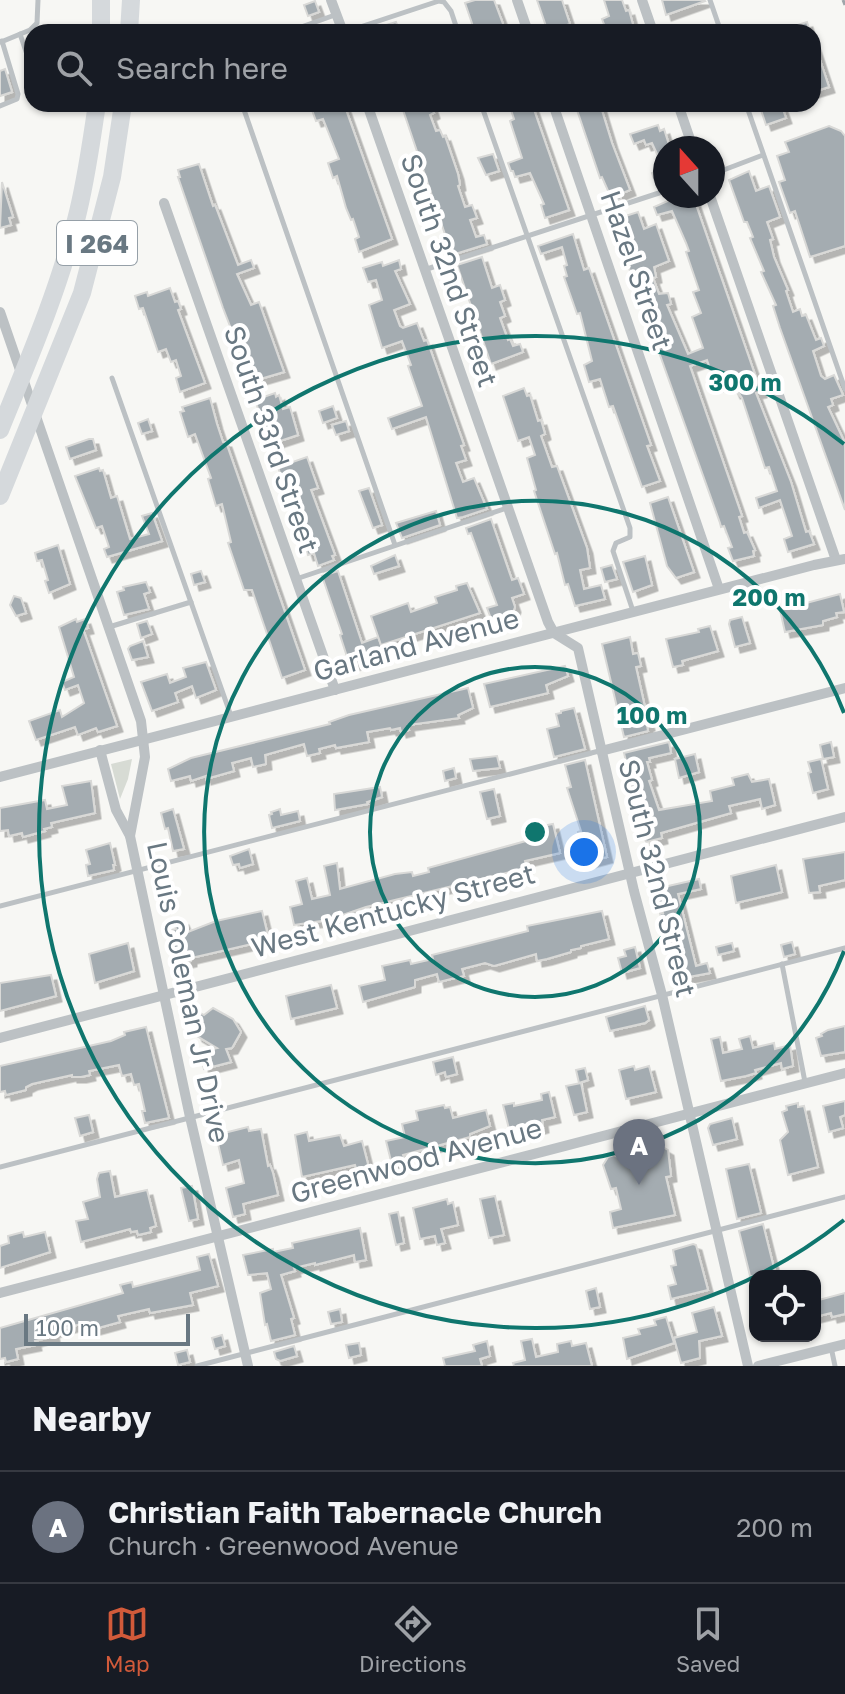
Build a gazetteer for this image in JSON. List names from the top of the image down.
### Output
{
  "streets": {
    "highway": ["I 264"],
    "street": [
      "South 32nd Street",
      "Hazel Street",
      "South 33rd Street",
      "Garland Avenue",
      "West Kentucky Street",
      "Louis Coleman Jr Drive",
      "Greenwood Avenue"
    ]
  },
  "crossings": [
    ["South 32nd Street", "Garland Avenue"],
    ["South 32nd Street", "West Kentucky Street"],
    ["South 32nd Street", "Greenwood Avenue"],
    ["Hazel Street", "Garland Avenue"],
    ["South 33rd Street", "Garland Avenue"],
    ["Garland Avenue", "Louis Coleman Jr Drive"],
    ["West Kentucky Street", "Louis Coleman Jr Drive"],
    ["Louis Coleman Jr Drive", "Greenwood Avenue"]
  ],
  "scale_bar": "100 m",
  "north": "top",
  "page": {
    "search": "Search here",
    "pins": "A",
    "scale": "100 m",
    "heading": "Nearby",
    "list": [
      {
        "mark": "A",
        "name": "Christian Faith Tabernacle Church",
        "note": "Church · Greenwood Avenue",
        "value": "200 m"
      }
    ],
    "nav": ["Map", "Directions", "Saved"]
  },
  "rings": ["300 m", "200 m", "100 m"]
}
